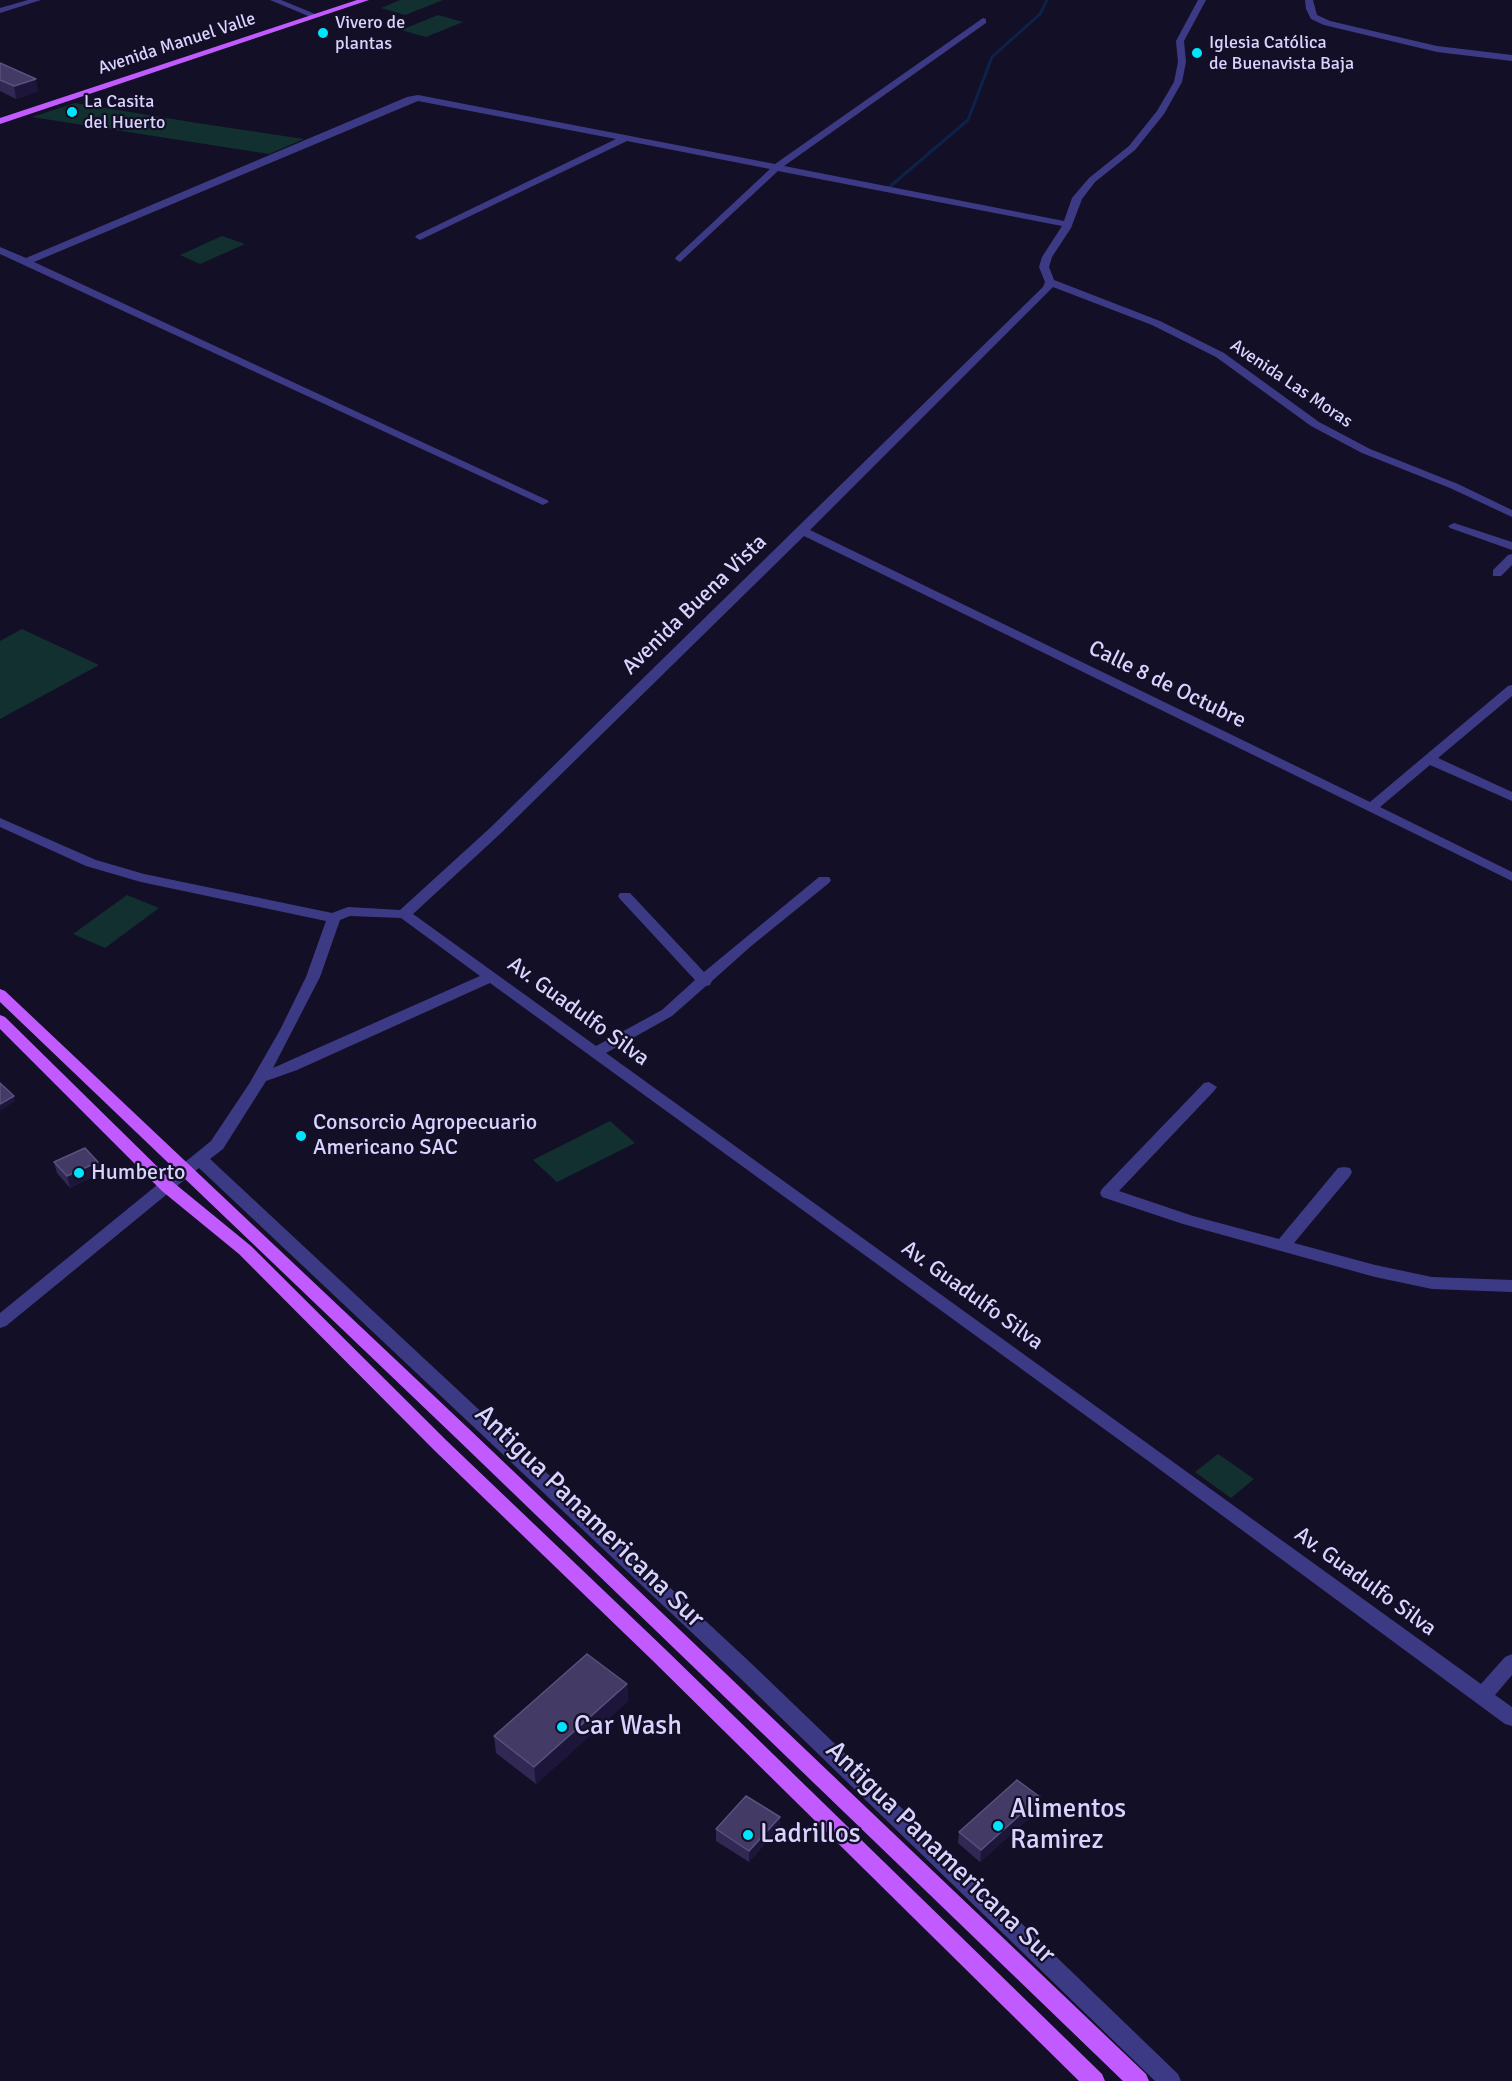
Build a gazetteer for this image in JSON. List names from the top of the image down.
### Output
{
  "streets": {
    "main road": ["Avenida Manuel Valle", "Antigua Panamericana Sur"],
    "street": [
      "Avenida Las Moras",
      "Avenida Buena Vista",
      "Calle 8 de Octubre",
      "Av. Guadulfo Silva"
    ]
  },
  "crossings": [
    ["Avenida Las Moras", "Avenida Buena Vista"],
    ["Avenida Buena Vista", "Calle 8 de Octubre"],
    ["Avenida Buena Vista", "Av. Guadulfo Silva"]
  ],
  "places": [
    "Vivero de plantas",
    "Iglesia Católica de Buenavista Baja",
    "La Casita del Huerto",
    "Consorcio Agropecuario Americano SAC",
    "Humberto",
    "Car Wash",
    "Alimentos Ramirez",
    "Ladrillos"
  ]
}
